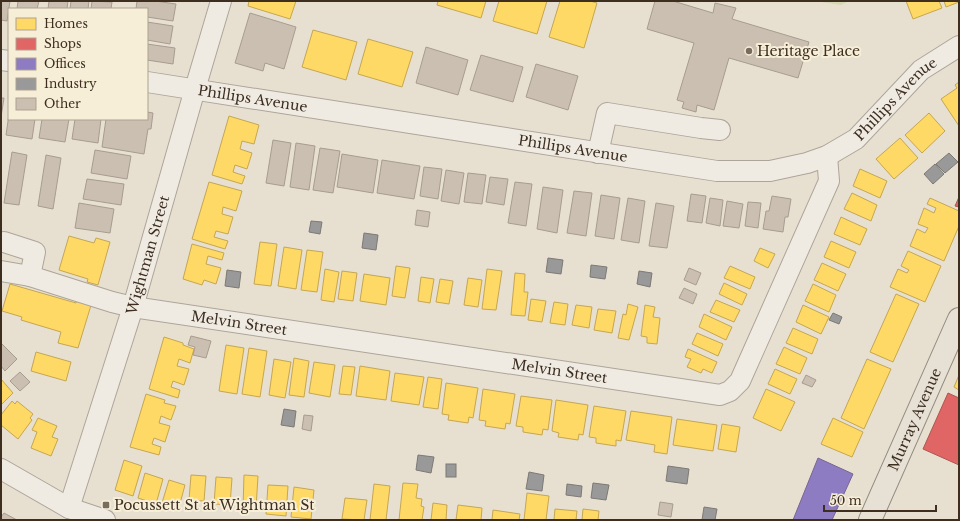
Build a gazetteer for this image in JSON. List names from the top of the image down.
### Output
{
  "streets": {
    "main road": ["Murray Avenue"],
    "street": ["Phillips Avenue", "Wightman Street", "Melvin Street"]
  },
  "crossings": [
    ["Phillips Avenue", "Wightman Street"],
    ["Phillips Avenue", "Melvin Street"],
    ["Wightman Street", "Melvin Street"]
  ],
  "places": {
    "other": ["Heritage Place"],
    "transit": ["Pocussett St at Wightman St"]
  },
  "legend": [
    "Homes",
    "Shops",
    "Offices",
    "Industry",
    "Other"
  ],
  "scale_bar": "50 m"
}
